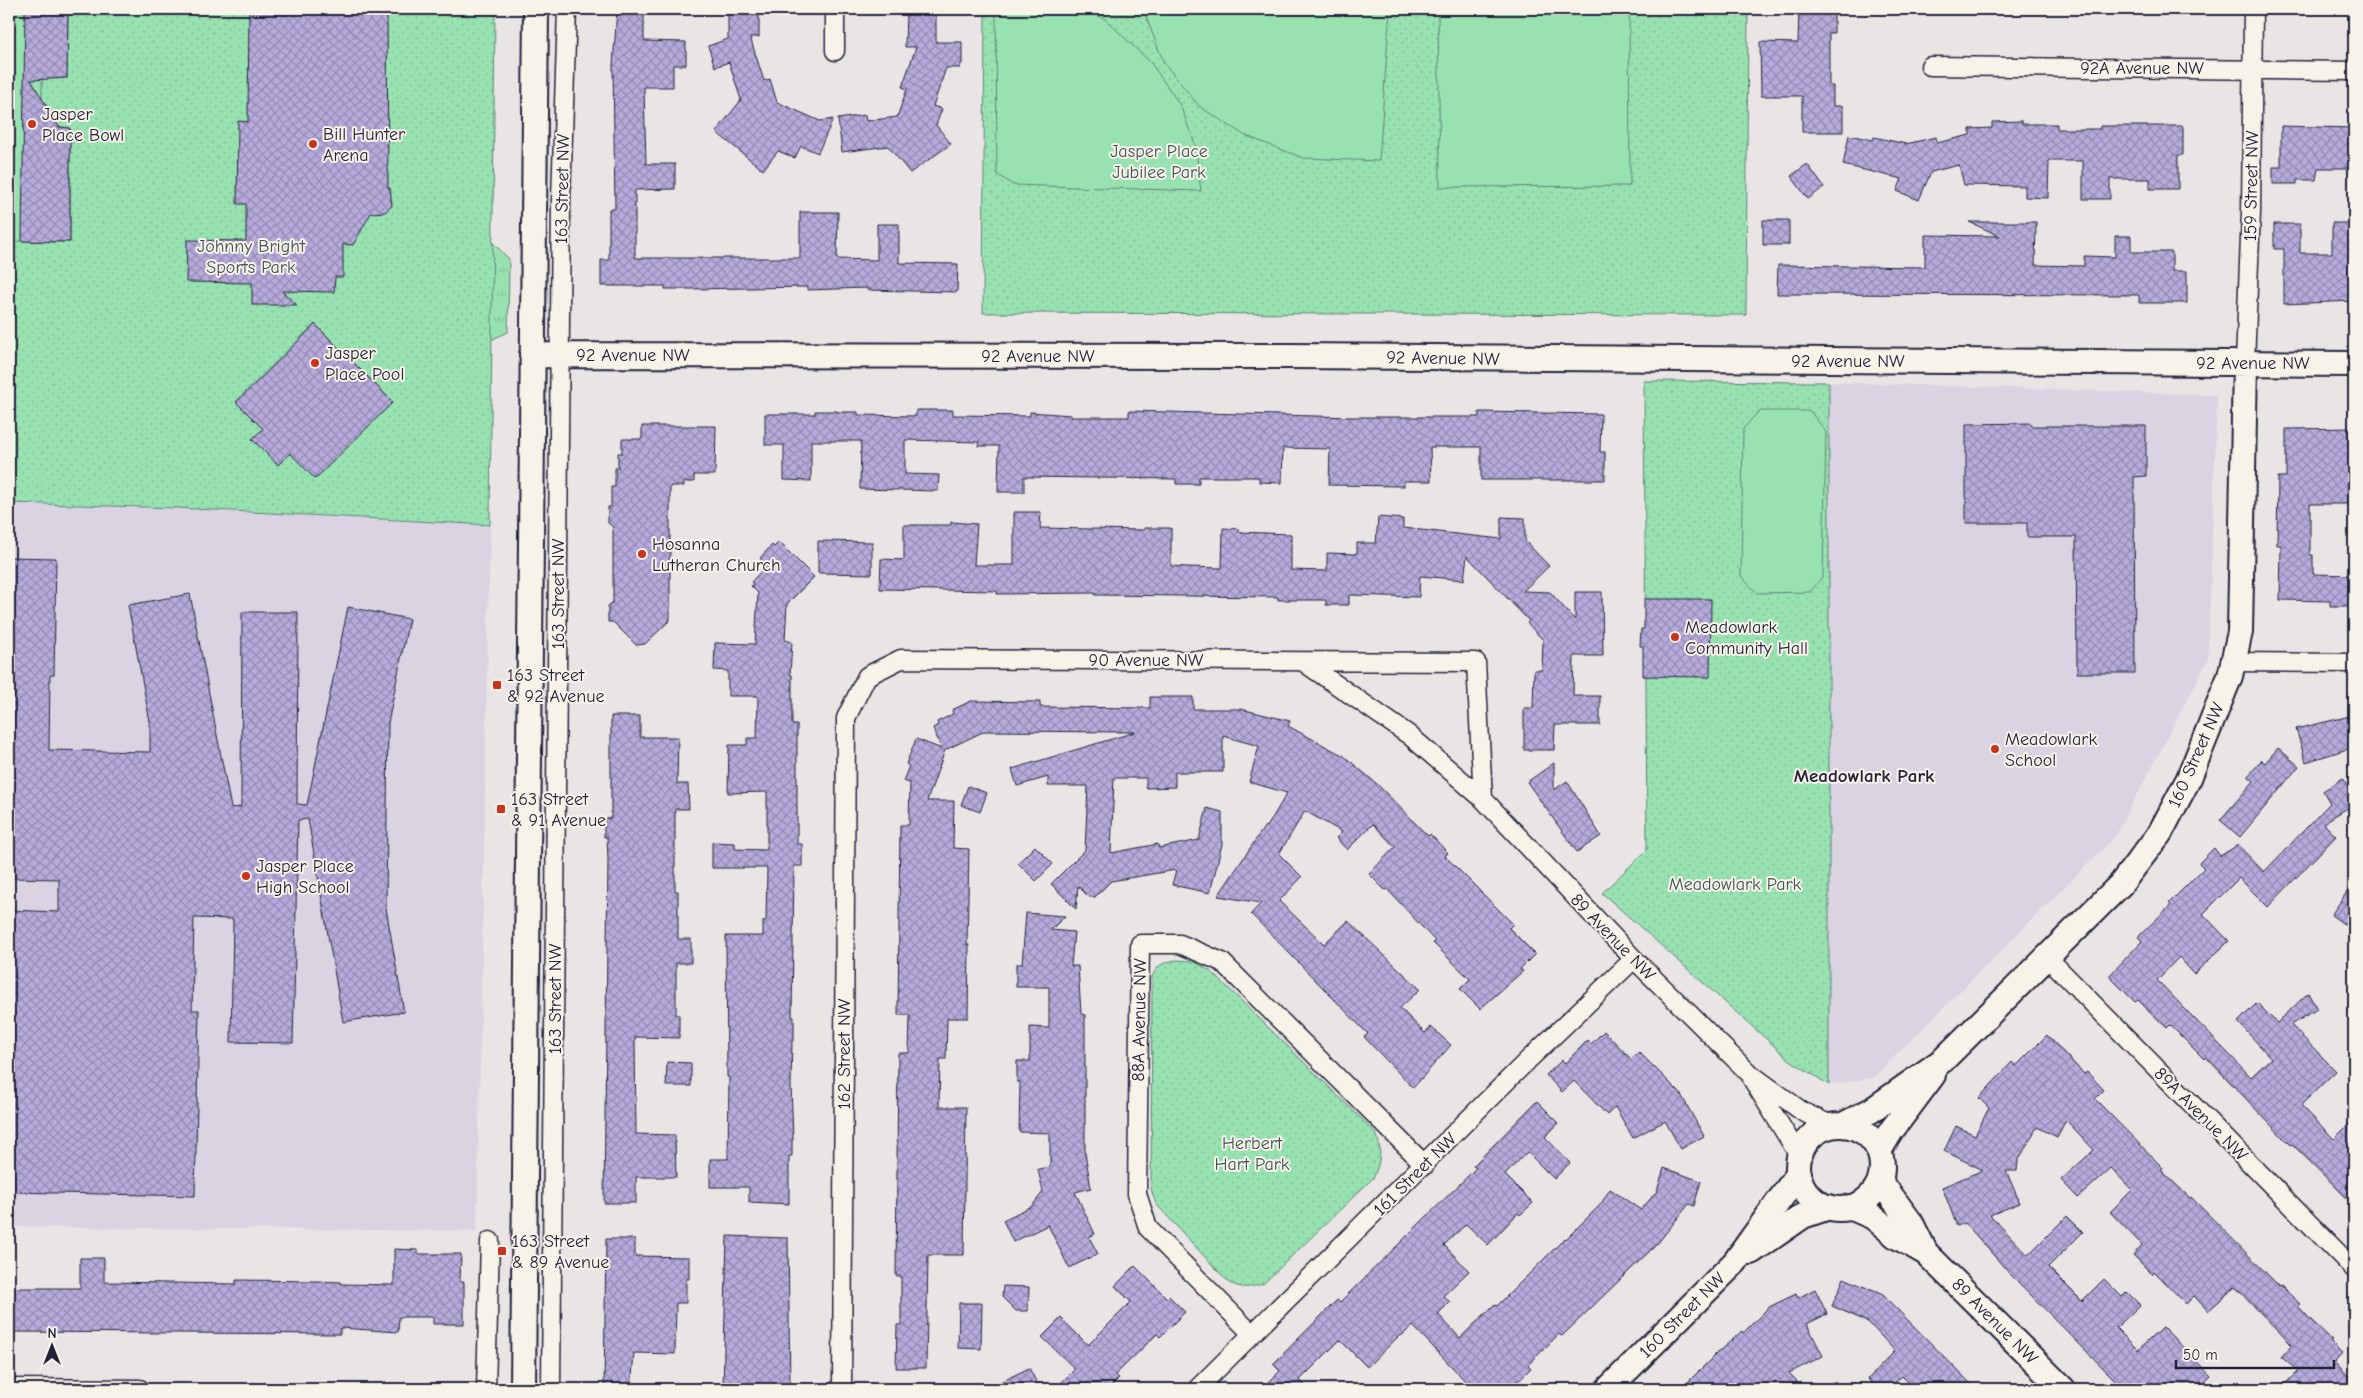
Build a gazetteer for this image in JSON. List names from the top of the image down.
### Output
{
  "streets": {
    "street": [
      "92A Avenue NW",
      "159 Street NW",
      "163 Street NW",
      "92 Avenue NW",
      "90 Avenue NW",
      "160 Street NW",
      "89 Avenue NW",
      "88A Avenue NW",
      "162 Street NW",
      "89A Avenue NW",
      "161 Street NW"
    ]
  },
  "crossings": [
    ["92A Avenue NW", "159 Street NW"],
    ["159 Street NW", "92 Avenue NW"],
    ["159 Street NW", "160 Street NW"],
    ["163 Street NW", "92 Avenue NW"],
    ["92 Avenue NW", "160 Street NW"],
    ["90 Avenue NW", "89 Avenue NW"],
    ["90 Avenue NW", "162 Street NW"],
    ["160 Street NW", "89 Avenue NW"],
    ["160 Street NW", "89A Avenue NW"],
    ["89 Avenue NW", "161 Street NW"],
    ["88A Avenue NW", "161 Street NW"]
  ],
  "districts": ["Meadowlark Park"],
  "parks": [
    "Jasper Place Jubilee Park",
    "Johnny Bright Sports Park",
    "Meadowlark Park",
    "Herbert Hart Park"
  ],
  "places": {
    "other": [
      "Jasper Place Bowl",
      "Bill Hunter Arena",
      "Jasper Place Pool",
      "Hosanna Lutheran Church",
      "Meadowlark Community Hall",
      "Meadowlark School",
      "Jasper Place High School"
    ],
    "transit": ["163 Street & 92 Avenue", "163 Street & 91 Avenue", "163 Street & 89 Avenue"]
  },
  "scale_bar": "50 m",
  "north": "top"
}
